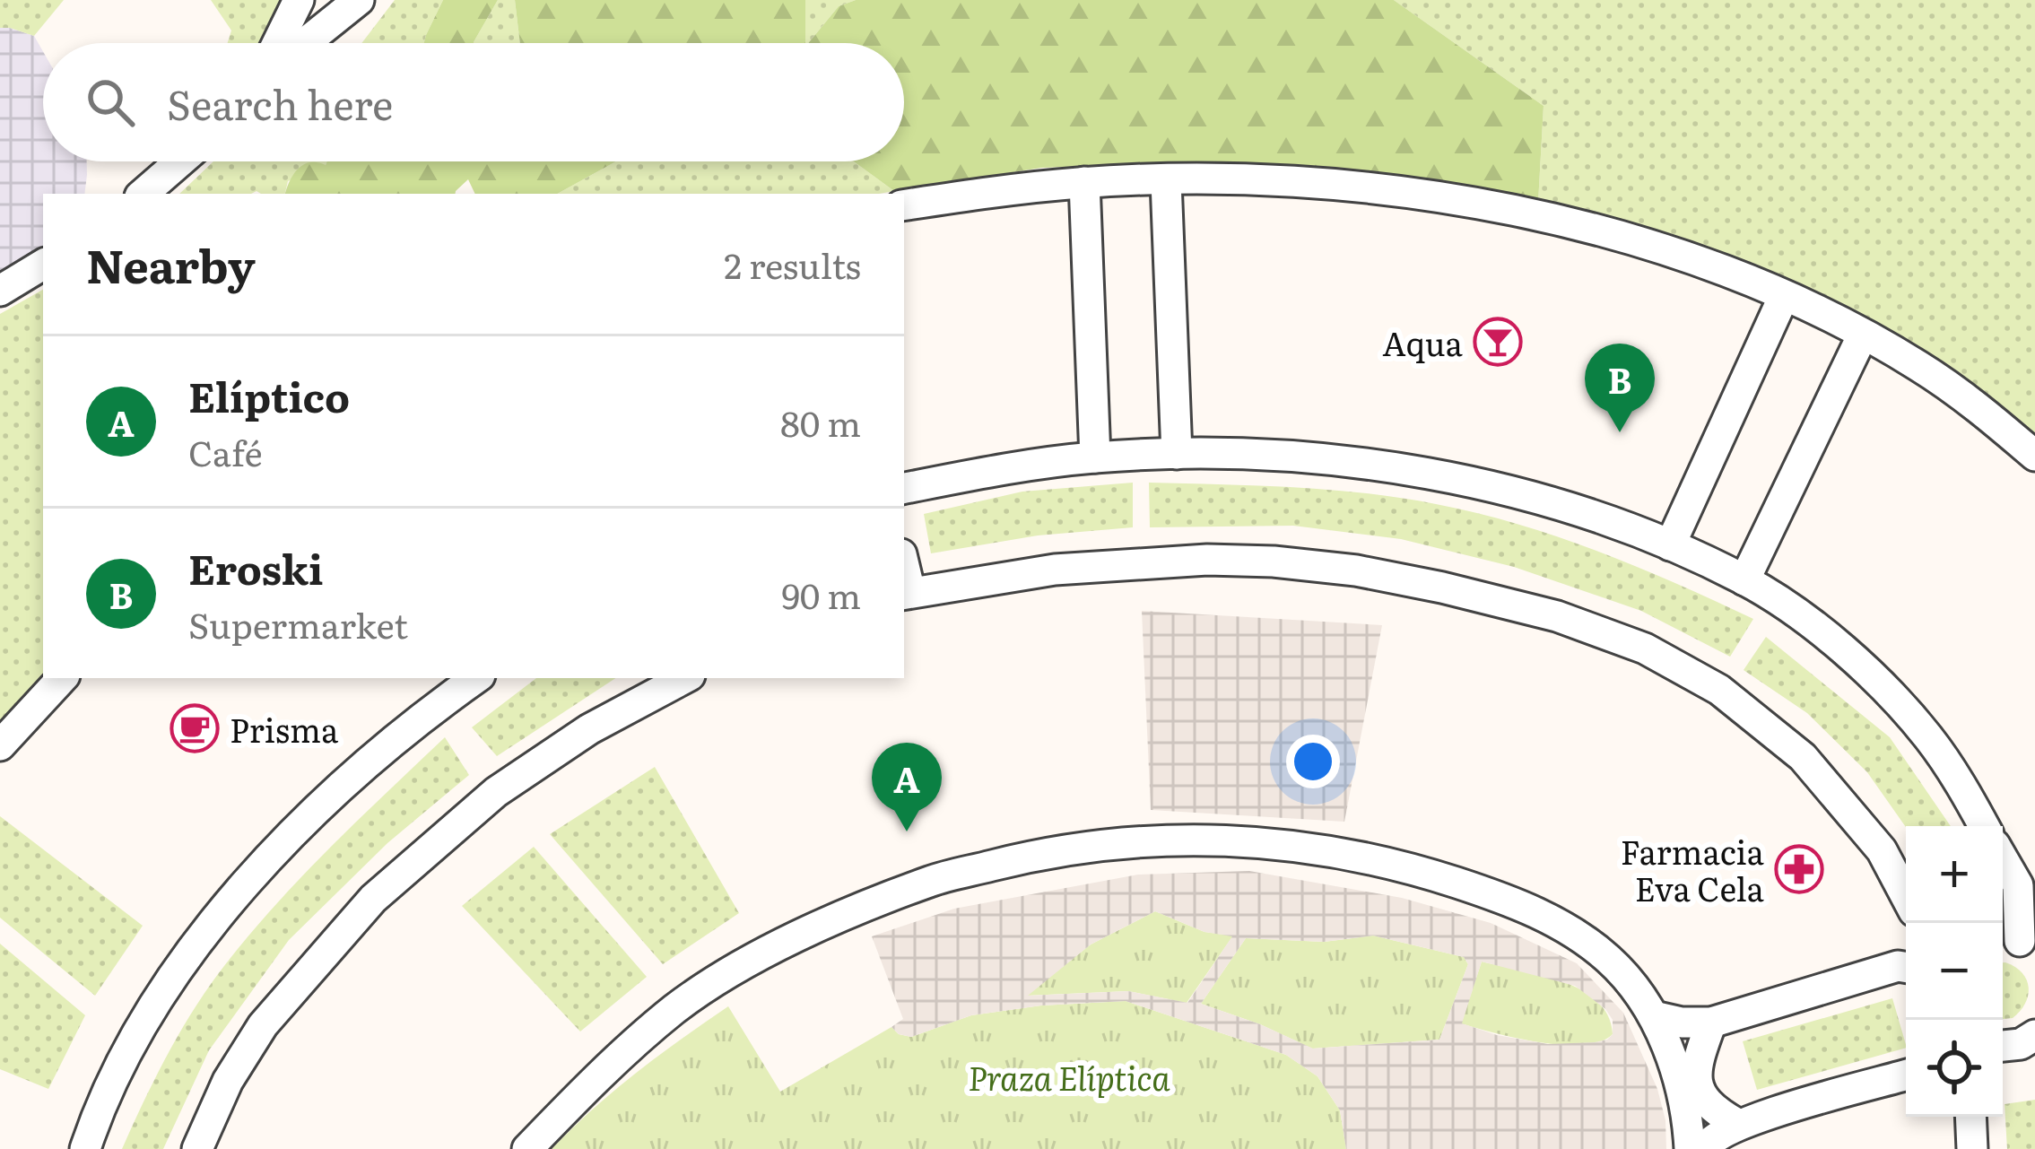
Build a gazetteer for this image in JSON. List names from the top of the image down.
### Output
{
  "parks": ["Praza Elíptica"],
  "places": {
    "bar": ["Aqua"],
    "cafe": ["Prisma"],
    "pharmacy": ["Farmacia Eva Cela"]
  },
  "page": {
    "search": "Search here",
    "heading": ["Nearby", "2 results"],
    "list": [
      {
        "mark": "A",
        "name": "Elíptico",
        "note": "Café",
        "value": "80 m"
      },
      {
        "mark": "B",
        "name": "Eroski",
        "note": "Supermarket",
        "value": "90 m"
      }
    ],
    "pins": ["B", "A"],
    "map_buttons": ["+", "−"]
  }
}
